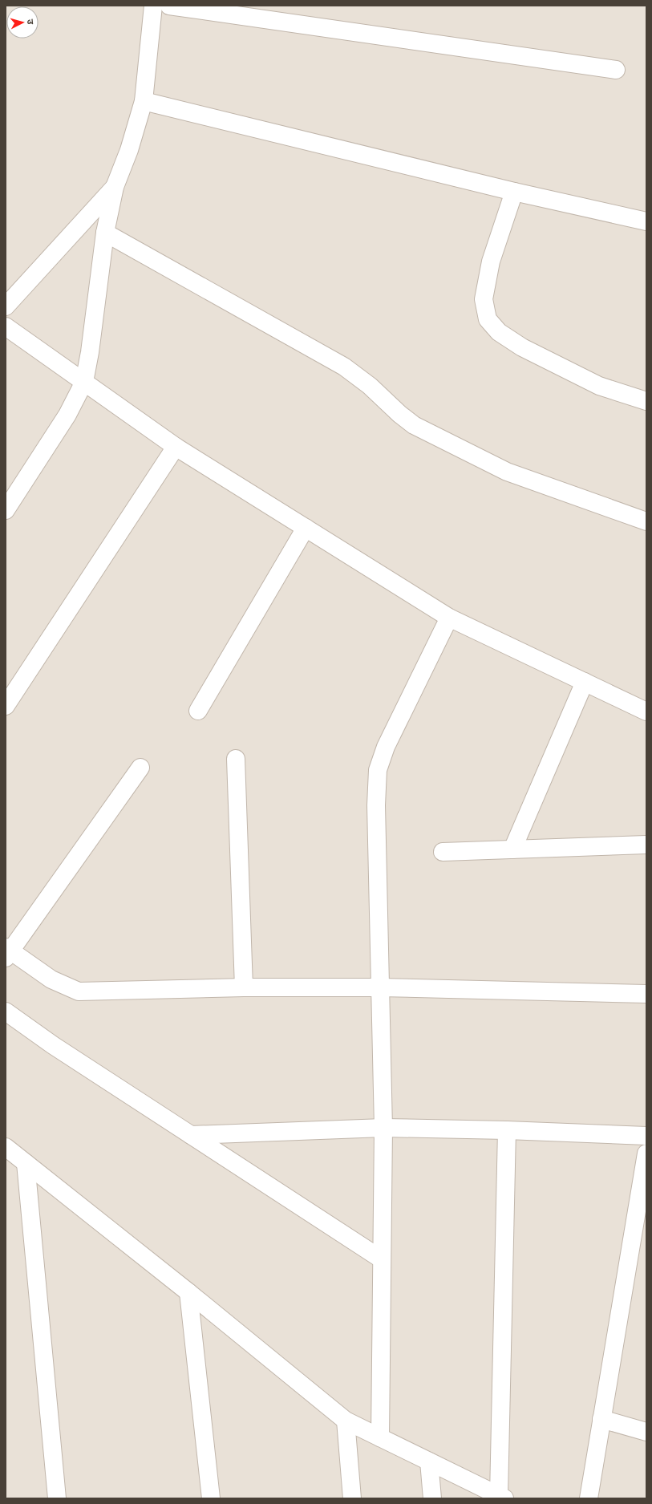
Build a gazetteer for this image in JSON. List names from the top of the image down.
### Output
{
  "north": "right"
}
